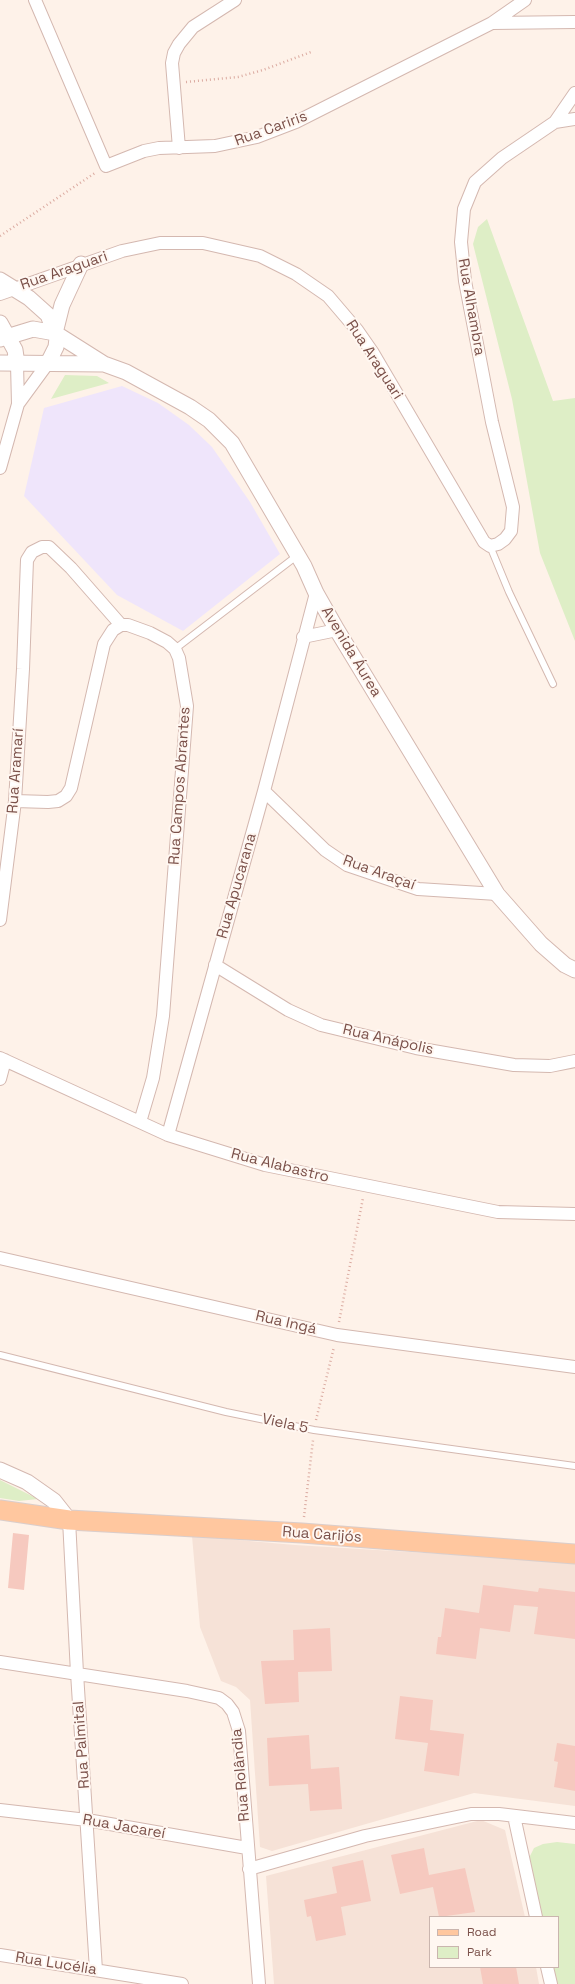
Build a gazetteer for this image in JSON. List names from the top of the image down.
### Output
{
  "streets": {
    "main road": ["Rua Carijós"],
    "street": [
      "Rua Cariris",
      "Rua Araguari",
      "Rua Alhambra",
      "Avenida Áurea",
      "Rua Aramarí",
      "Rua Campos Abrantes",
      "Rua Araçaí",
      "Rua Apucarana",
      "Rua Anápolis",
      "Rua Alabastro",
      "Rua Ingá",
      "Rua Palmital",
      "Rua Rolândia",
      "Rua Jacareí",
      "Rua Lucélia"
    ],
    "lane": ["Viela 5"]
  },
  "crossings": [
    ["Rua Araguari", "Rua Alhambra"],
    ["Avenida Áurea", "Rua Araçaí"],
    ["Avenida Áurea", "Rua Apucarana"],
    ["Rua Campos Abrantes", "Rua Alabastro"],
    ["Rua Araçaí", "Rua Apucarana"],
    ["Rua Apucarana", "Rua Anápolis"],
    ["Rua Apucarana", "Rua Alabastro"],
    ["Rua Carijós", "Rua Palmital"],
    ["Rua Palmital", "Rua Rolândia"],
    ["Rua Palmital", "Rua Jacareí"],
    ["Rua Palmital", "Rua Lucélia"],
    ["Rua Rolândia", "Rua Jacareí"]
  ],
  "legend": ["Road", "Park"]
}
